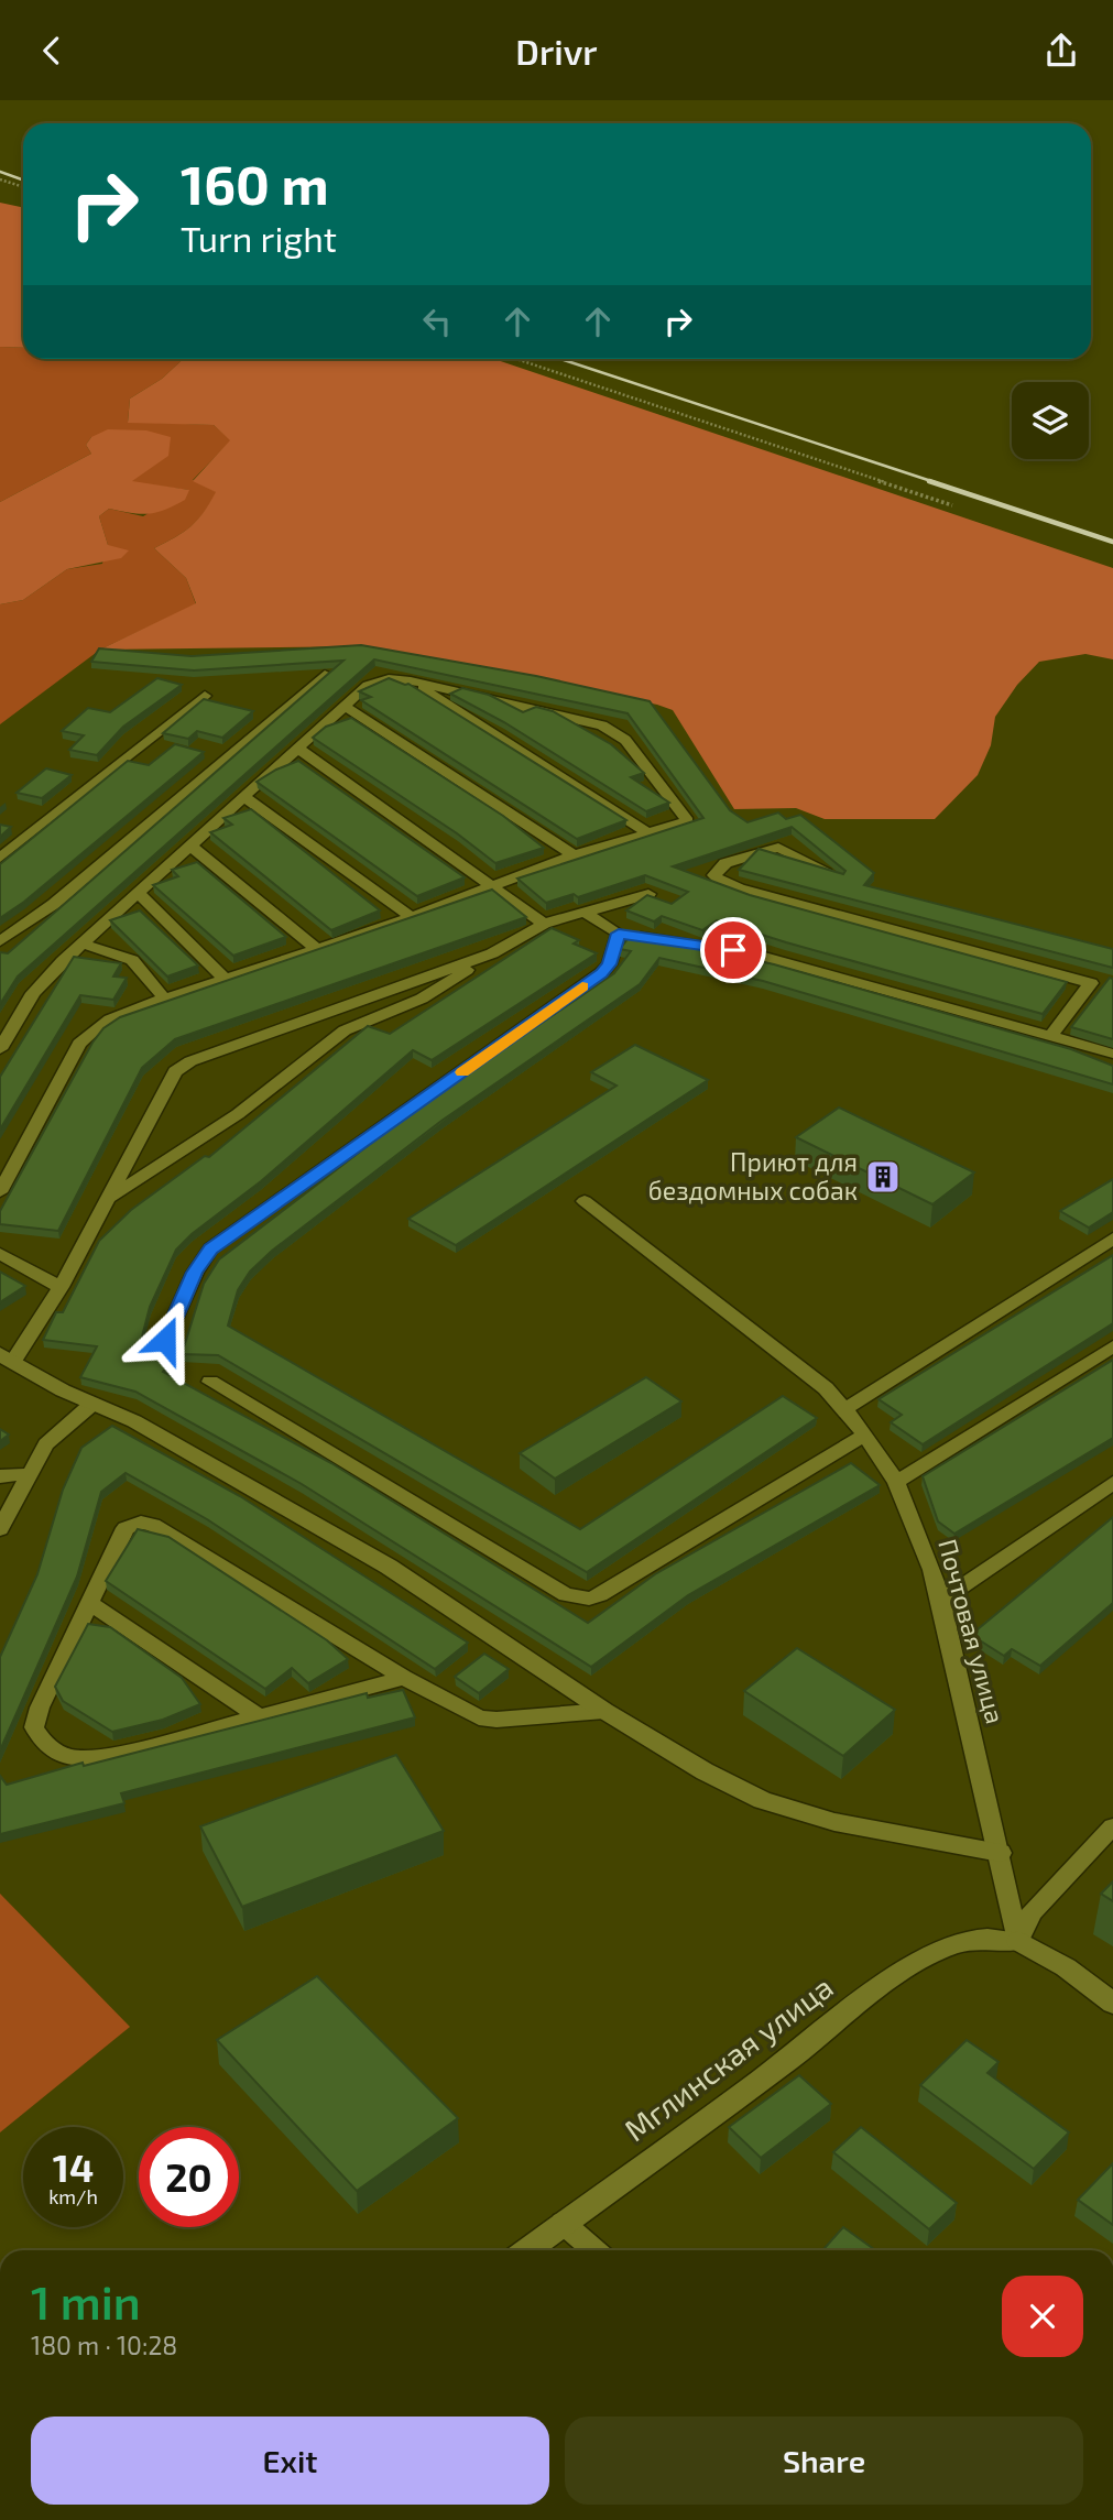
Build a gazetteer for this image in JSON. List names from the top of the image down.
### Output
{
  "streets": {
    "street": ["Мглинская улица"],
    "lane": ["Почтовая улица"]
  },
  "crossings": [
    ["Почтовая улица", "Мглинская улица"]
  ],
  "places": {
    "building": ["Приют для бездомных собак"]
  },
  "page": {
    "header": "Drivr",
    "turn": ["160 m", "Turn right"],
    "speed": "14 km/h",
    "limit": "20",
    "heading": ["1 min", "180 m · 10:28"],
    "buttons": ["Exit", "Share"]
  }
}
